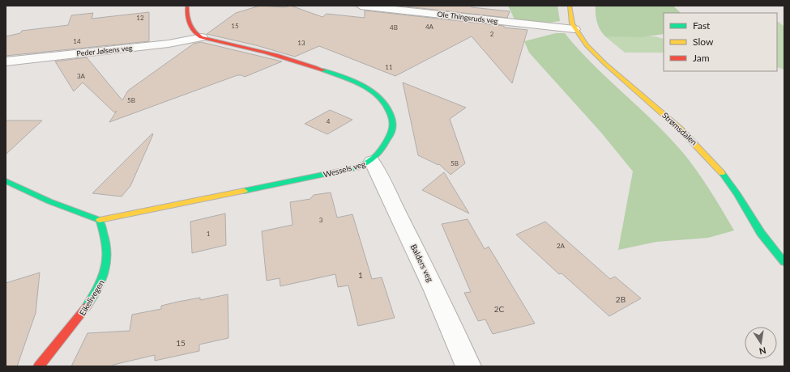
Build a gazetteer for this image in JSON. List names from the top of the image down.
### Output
{
  "streets": {
    "street": [
      "Ole Thingsruds veg",
      "Peder Jølsens veg",
      "Strømsdalen",
      "Wessels veg",
      "Balders veg",
      "Eikelivegen"
    ]
  },
  "crossings": [
    ["Ole Thingsruds veg", "Strømsdalen"],
    ["Peder Jølsens veg", "Wessels veg"],
    ["Wessels veg", "Balders veg"],
    ["Wessels veg", "Eikelivegen"]
  ],
  "house_numbers": [
    "12",
    "15",
    "4A",
    "4B",
    "2",
    "14",
    "13",
    "11",
    "3A",
    "5B",
    "4",
    "5B",
    "3",
    "1",
    "2A",
    "1",
    "2B",
    "2C",
    "15"
  ],
  "legend": ["Fast", "Slow", "Jam"],
  "north": "bottom"
}
